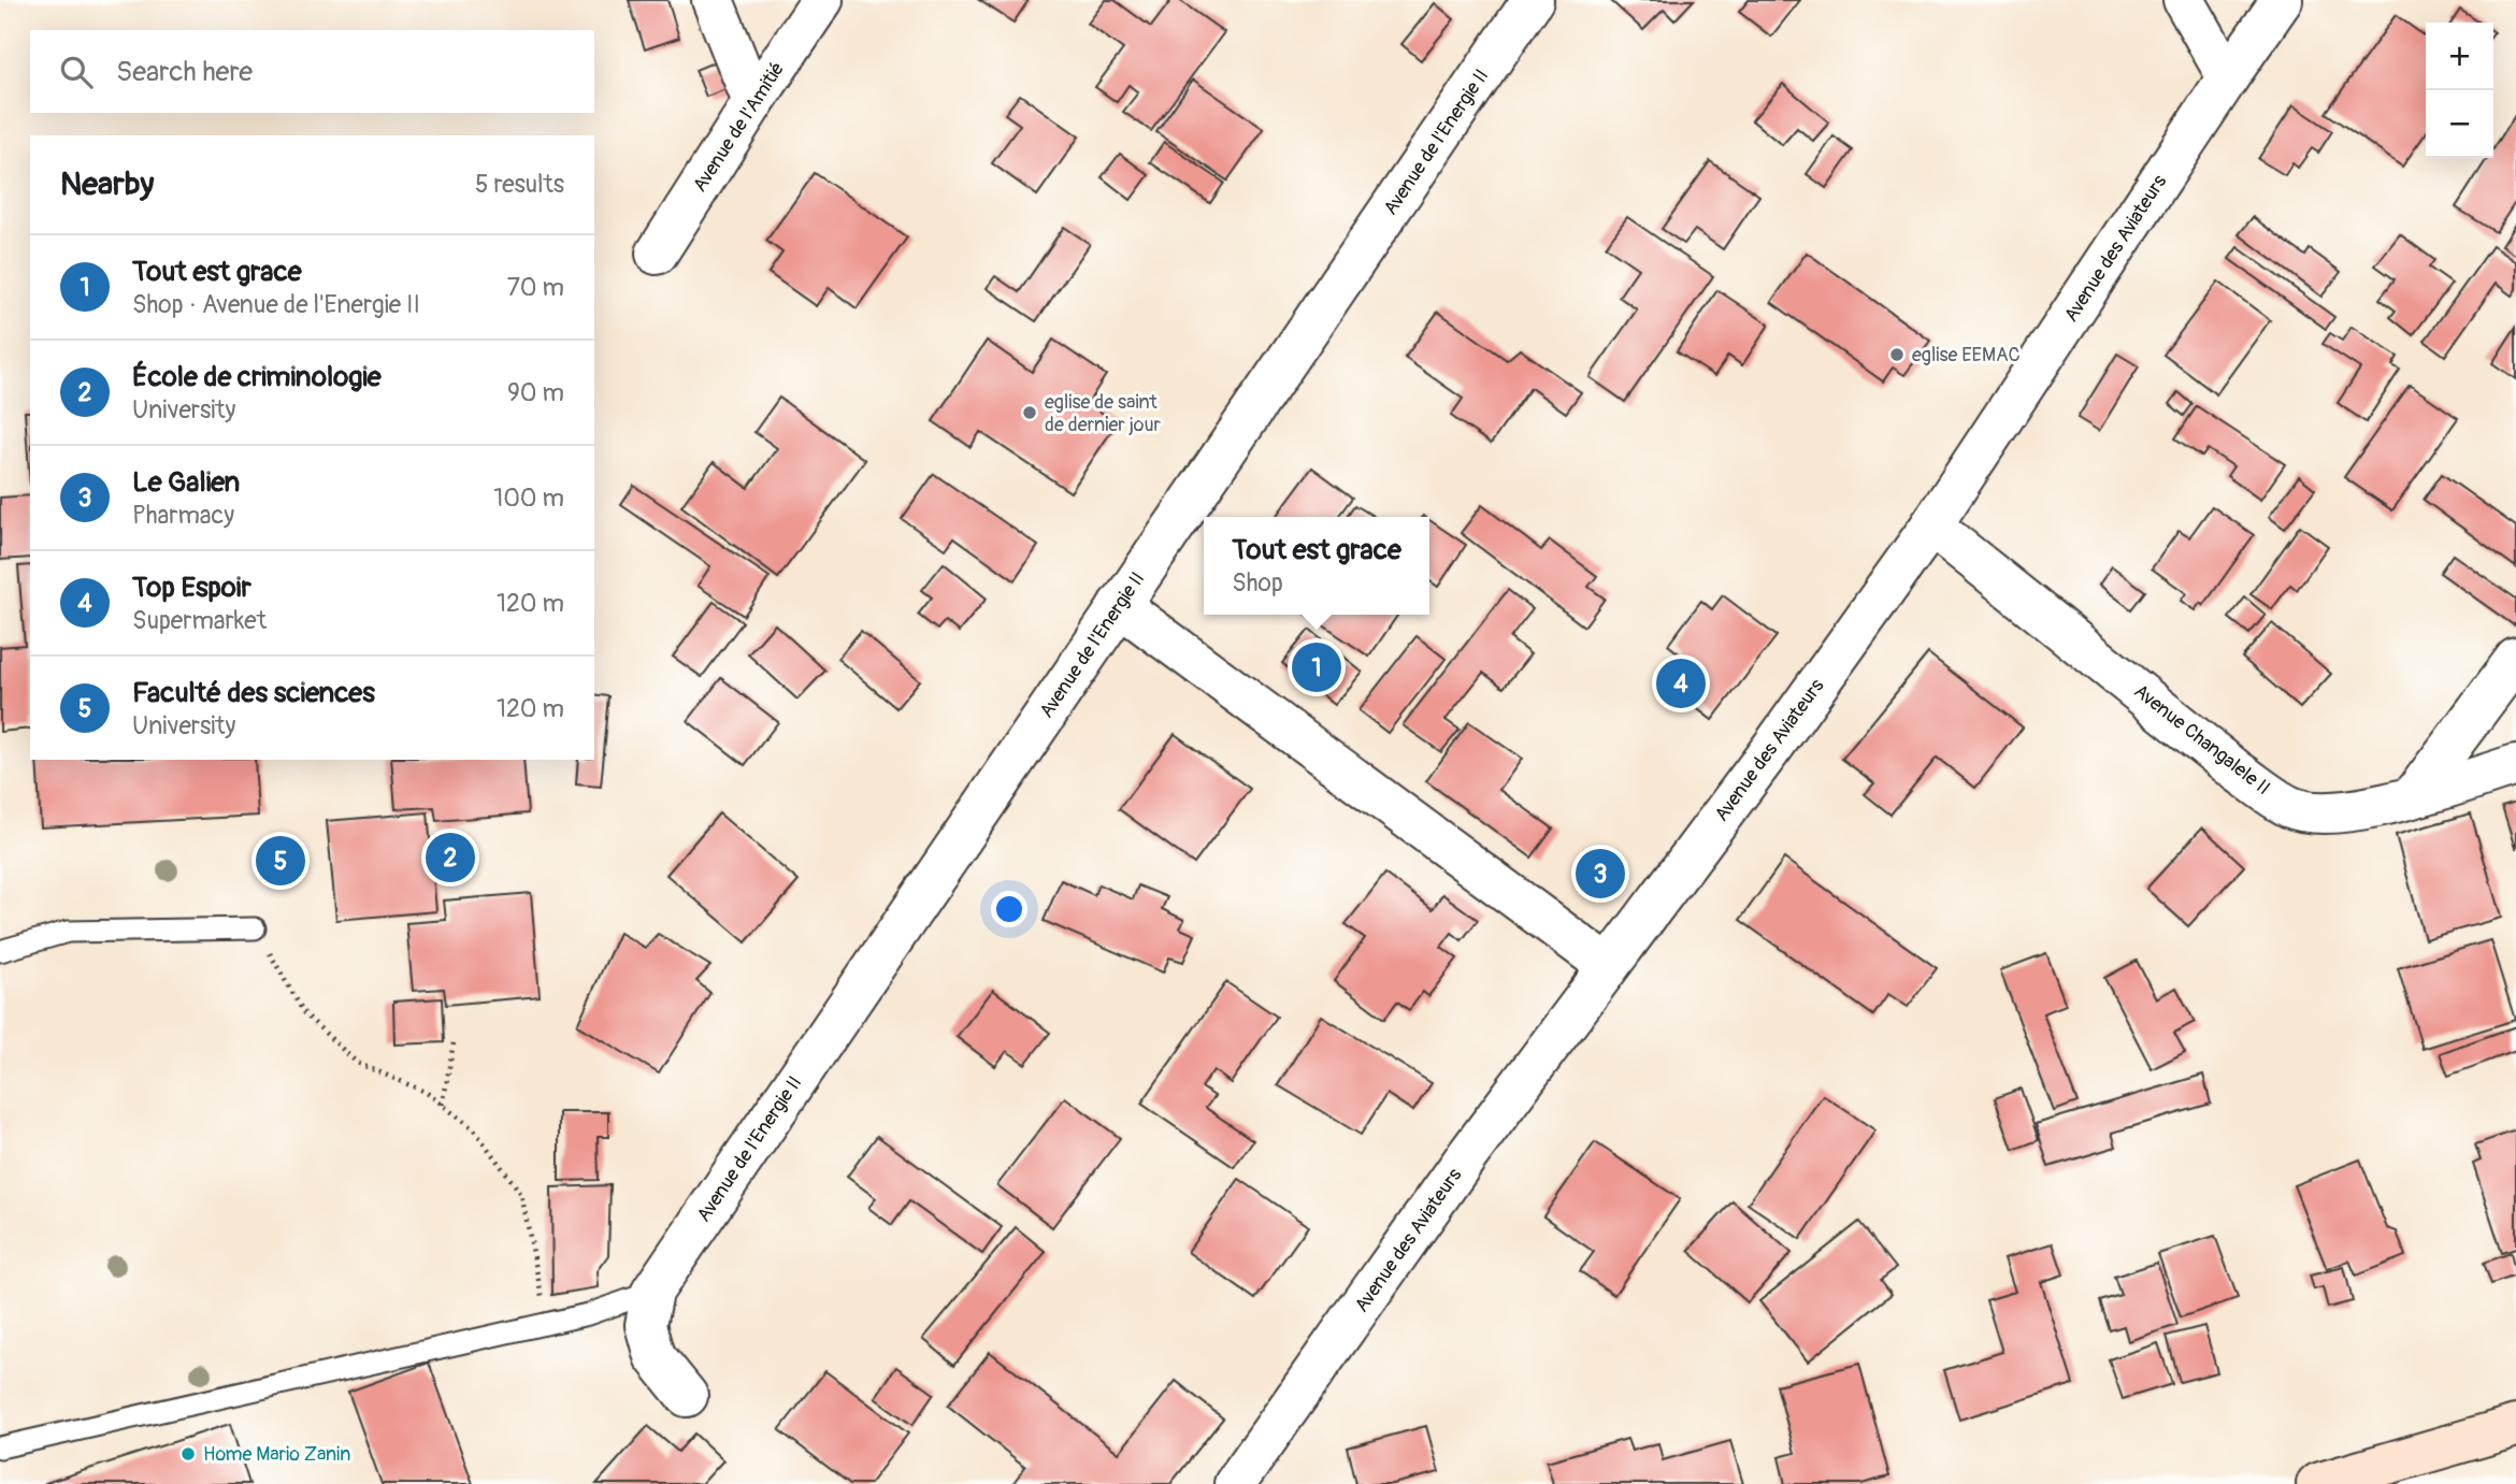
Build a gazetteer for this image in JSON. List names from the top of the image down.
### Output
{
  "streets": {
    "street": [
      "Avenue de l'Amitié",
      "Avenue de l'Energie II",
      "Avenue des Aviateurs",
      "Avenue Changalele II"
    ]
  },
  "crossings": [
    ["Avenue des Aviateurs", "Avenue Changalele II"]
  ],
  "places": ["eglise EEMAC", "eglise de saint de dernier jour", "Home Mario Zanin"],
  "page": {
    "map_buttons": ["+", "−"],
    "search": "Search here",
    "heading": ["Nearby", "5 results"],
    "list": [
      {
        "mark": "1",
        "name": "Tout est grace",
        "note": "Shop · Avenue de l'Energie II",
        "value": "70 m"
      },
      {
        "mark": "2",
        "name": "École de criminologie",
        "note": "University",
        "value": "90 m"
      },
      {
        "mark": "3",
        "name": "Le Galien",
        "note": "Pharmacy",
        "value": "100 m"
      },
      {
        "mark": "4",
        "name": "Top Espoir",
        "note": "Supermarket",
        "value": "120 m"
      },
      {
        "mark": "5",
        "name": "Faculté des sciences",
        "note": "University",
        "value": "120 m"
      }
    ],
    "popup": ["Tout est grace", "Shop"],
    "pins": [
      "1",
      "4",
      "2",
      "5",
      "3"
    ]
  }
}
